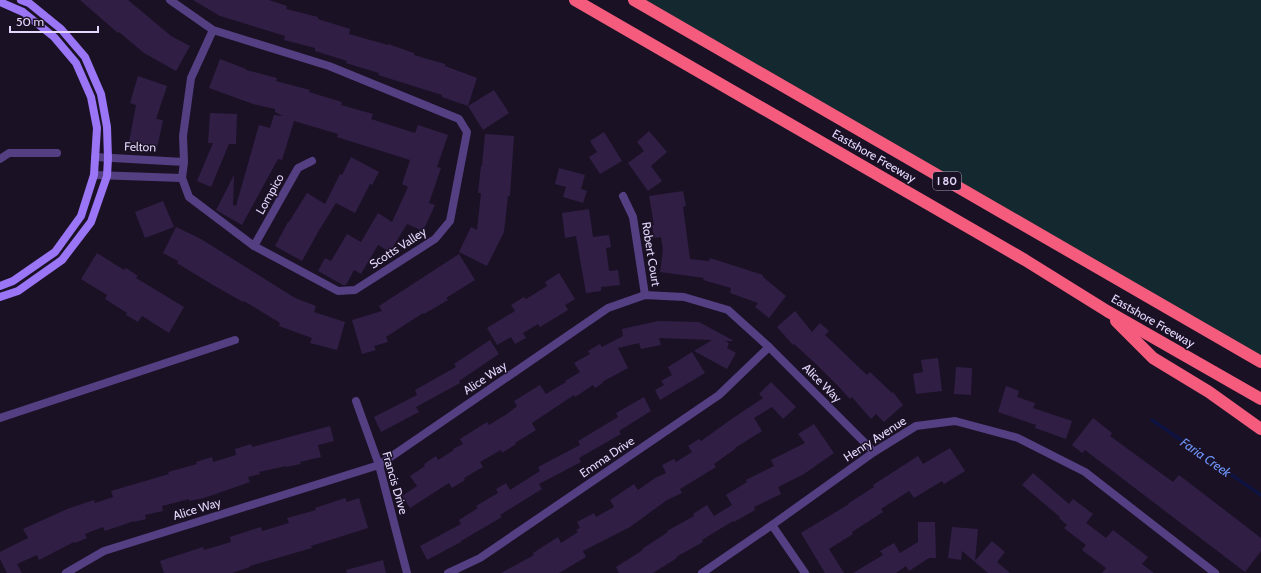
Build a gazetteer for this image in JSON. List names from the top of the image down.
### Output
{
  "streets": {
    "highway": ["Eastshore Freeway", "I 80"],
    "street": [
      "Felton",
      "Lompico",
      "Scotts Valley",
      "Robert Court",
      "Alice Way",
      "Henry Avenue",
      "Emma Drive",
      "Francis Drive"
    ]
  },
  "crossings": [
    ["Felton", "Scotts Valley"],
    ["Lompico", "Scotts Valley"],
    ["Robert Court", "Alice Way"],
    ["Alice Way", "Henry Avenue"],
    ["Alice Way", "Emma Drive"],
    ["Alice Way", "Francis Drive"]
  ],
  "water": ["Faria Creek"],
  "scale_bar": "50 m"
}
